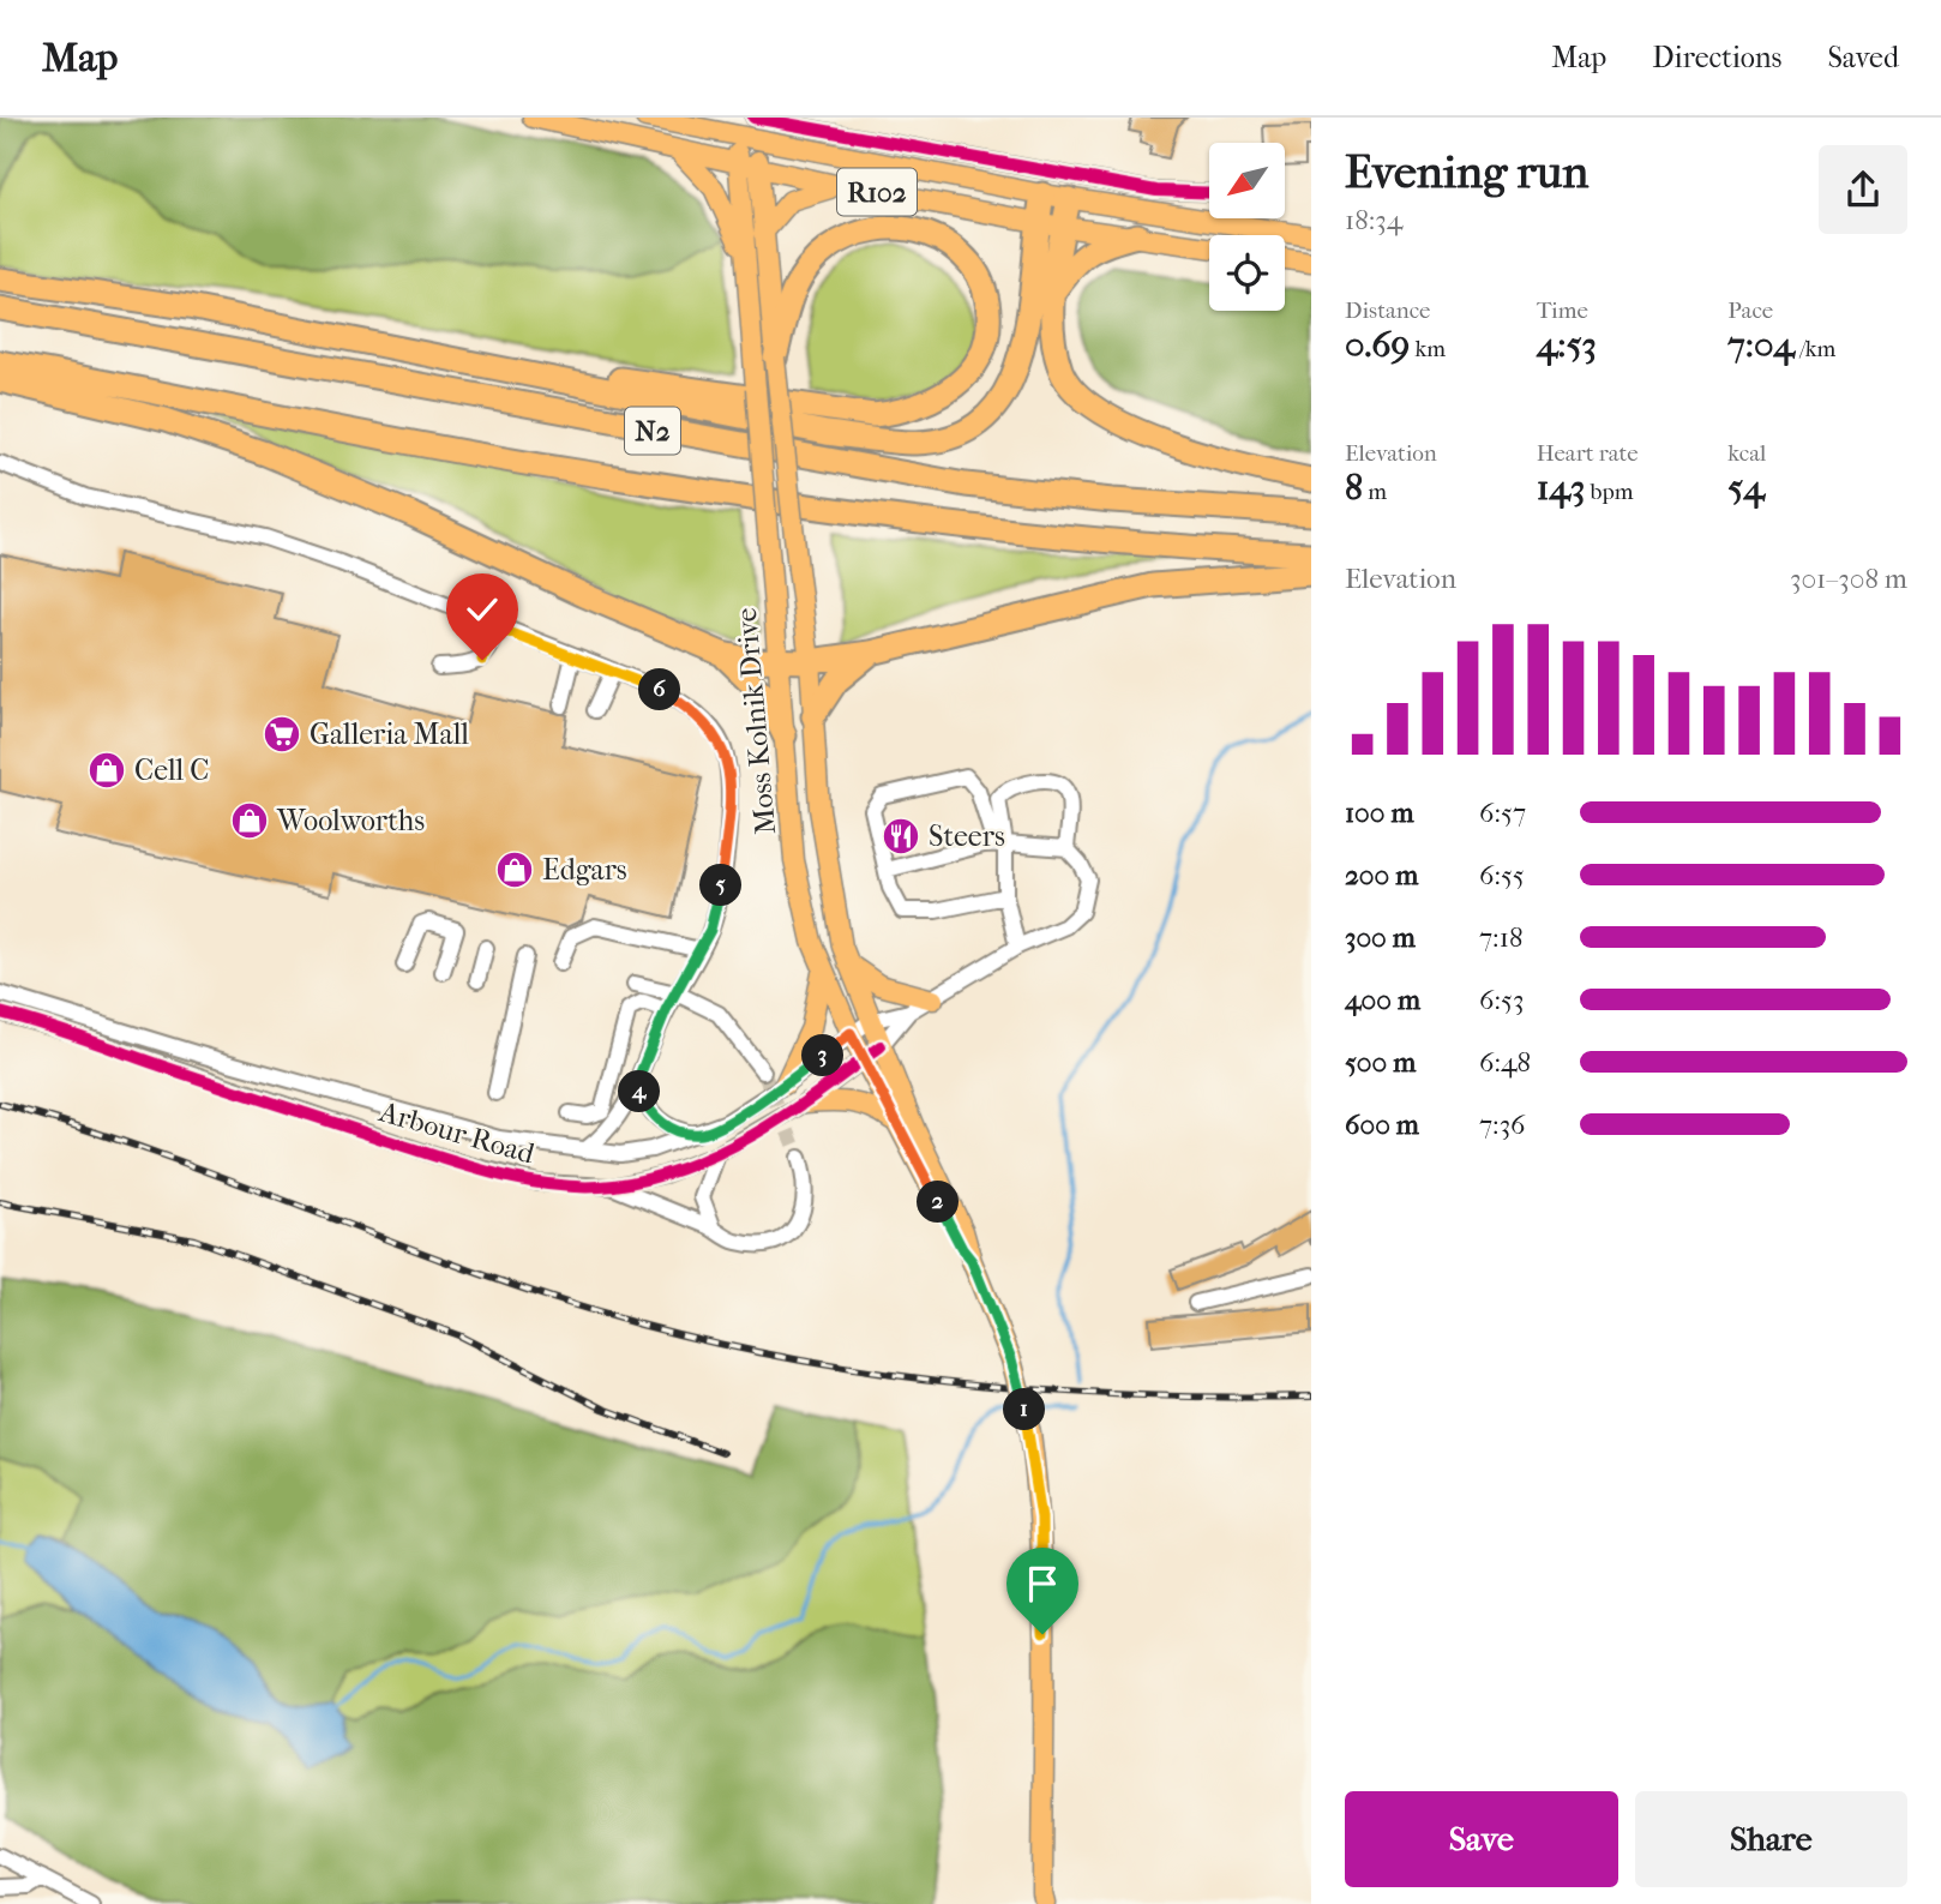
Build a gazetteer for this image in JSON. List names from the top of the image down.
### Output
{
  "streets": {
    "highway": ["N2"],
    "main road": ["R102", "Moss Kolnik Drive"],
    "street": ["Arbour Road"]
  },
  "crossings": [
    ["R102", "Moss Kolnik Drive"],
    ["Moss Kolnik Drive", "Arbour Road"]
  ],
  "places": {
    "supermarket": ["Galleria Mall"],
    "shop": ["Cell C", "Woolworths", "Edgars"],
    "restaurant": ["Steers"]
  },
  "north": "bottom left",
  "page": {
    "header": "Map",
    "nav": ["Map", "Directions", "Saved"],
    "heading": ["Evening run", "18:34"],
    "stats": [
      ["Distance", "0.69 km"],
      ["Time", "4:53"],
      ["Pace", "7:04 /km"],
      ["Elevation", "8 m"],
      ["Heart rate", "143 bpm"],
      ["kcal", "54"]
    ],
    "chart": ["Elevation", "301–308 m"],
    "pins": [
      "6",
      "5",
      "3",
      "4",
      "2",
      "1"
    ],
    "list": [
      {
        "name": "100 m",
        "note": "6:57"
      },
      {
        "name": "200 m",
        "note": "6:55"
      },
      {
        "name": "300 m",
        "note": "7:18"
      },
      {
        "name": "400 m",
        "note": "6:53"
      },
      {
        "name": "500 m",
        "note": "6:48"
      },
      {
        "name": "600 m",
        "note": "7:36"
      }
    ],
    "buttons": ["Save", "Share"]
  }
}
